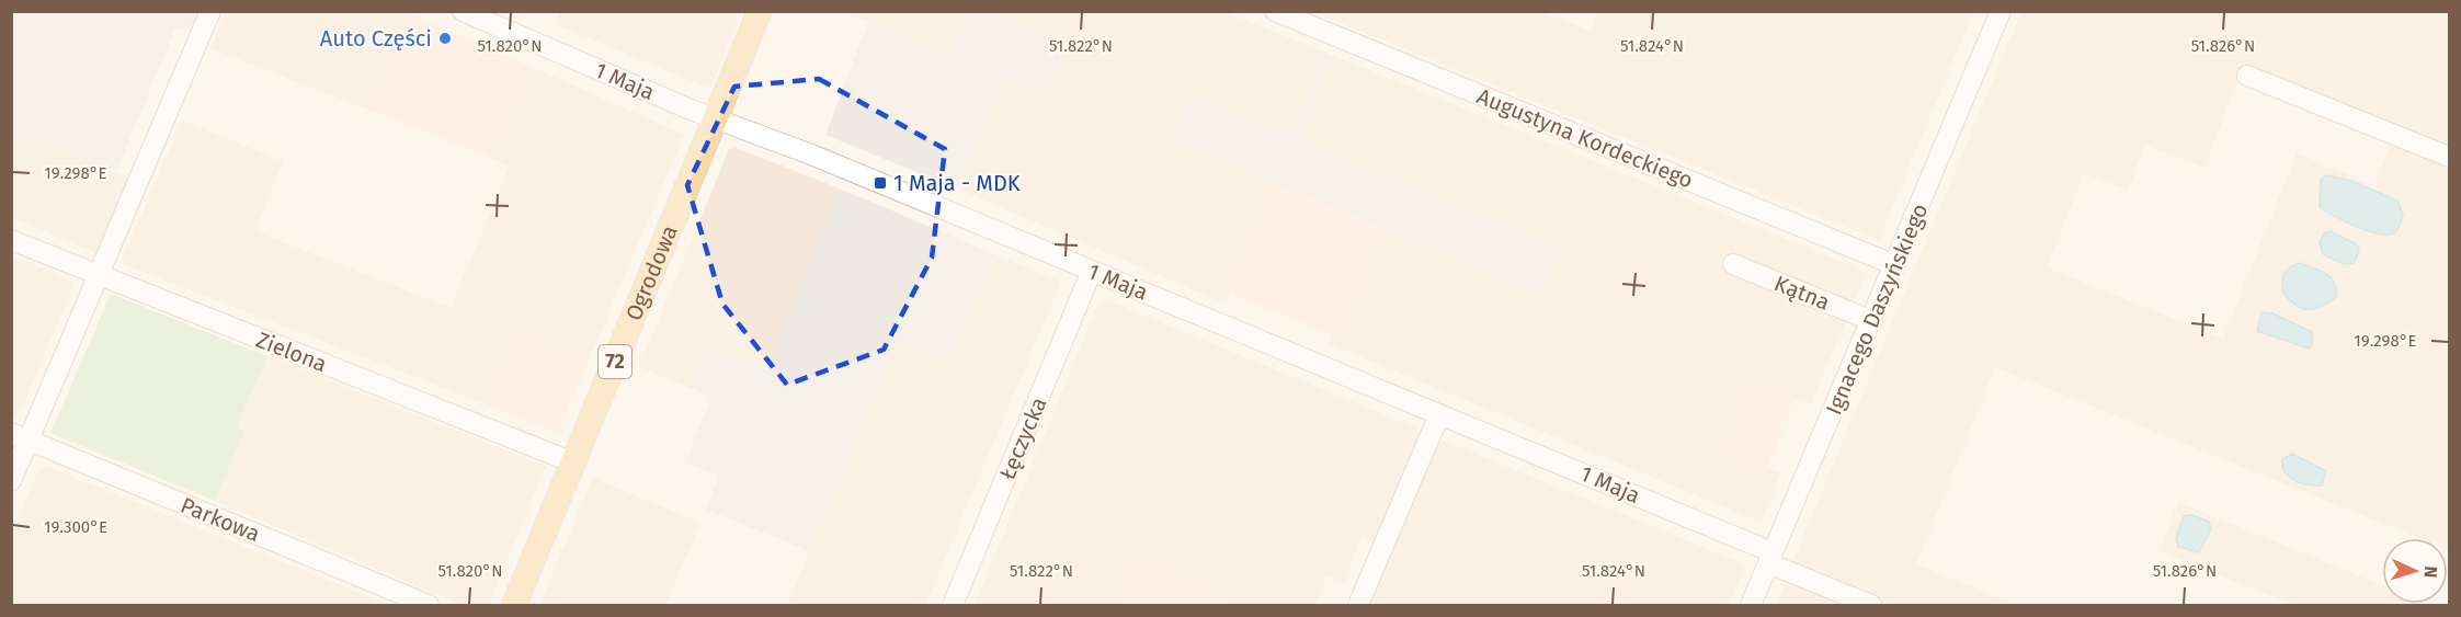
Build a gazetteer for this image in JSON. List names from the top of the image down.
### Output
{
  "streets": {
    "main road": ["Ogrodowa", "72"],
    "street": [
      "1 Maja",
      "Augustyna Kordeckiego",
      "Kątna",
      "Ignacego Daszyńskiego",
      "Zielona",
      "Łęczycka",
      "Parkowa"
    ]
  },
  "crossings": [
    ["1 Maja", "Ogrodowa"],
    ["1 Maja", "Ignacego Daszyńskiego"],
    ["1 Maja", "Łęczycka"],
    ["Augustyna Kordeckiego", "Ignacego Daszyńskiego"],
    ["Ogrodowa", "Zielona"],
    ["Kątna", "Ignacego Daszyńskiego"]
  ],
  "places": {
    "other": ["Auto Części"],
    "transit": ["1 Maja - MDK"]
  },
  "north": "right",
  "coordinates": [
    "51.820°N",
    "51.822°N",
    "51.824°N",
    "51.826°N",
    "19.298°E",
    "19.300°E"
  ]
}
